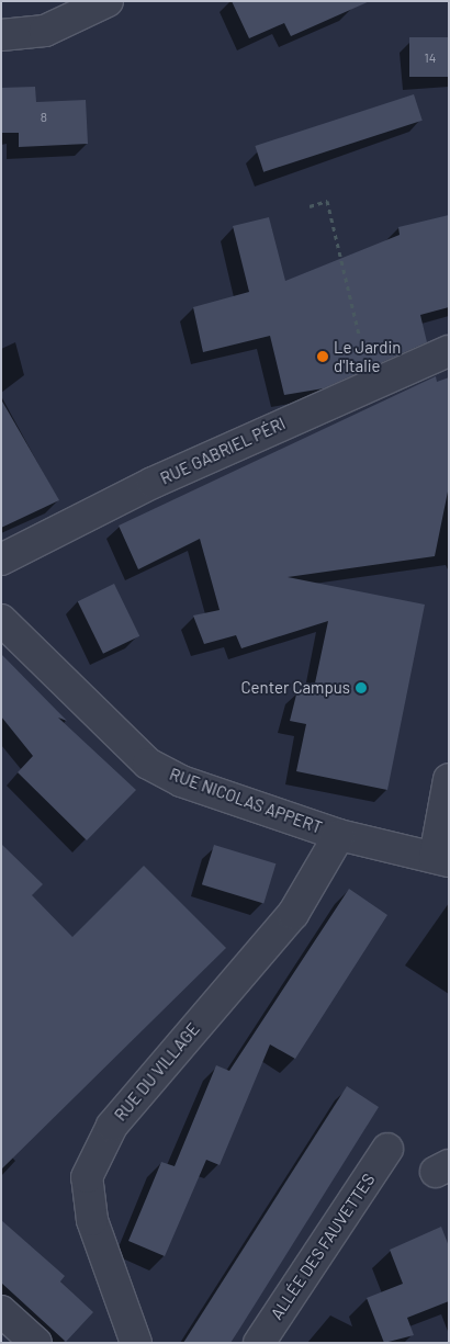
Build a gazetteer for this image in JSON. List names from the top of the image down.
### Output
{
  "streets": {
    "street": [
      "RUE GABRIEL PÉRI",
      "RUE NICOLAS APPERT",
      "RUE DU VILLAGE",
      "ALLÉE DES FAUVETTES"
    ]
  },
  "crossings": [
    ["RUE NICOLAS APPERT", "RUE DU VILLAGE"]
  ],
  "places": ["Le Jardin d'Italie", "Center Campus"],
  "house_numbers": ["14", "8"]
}
